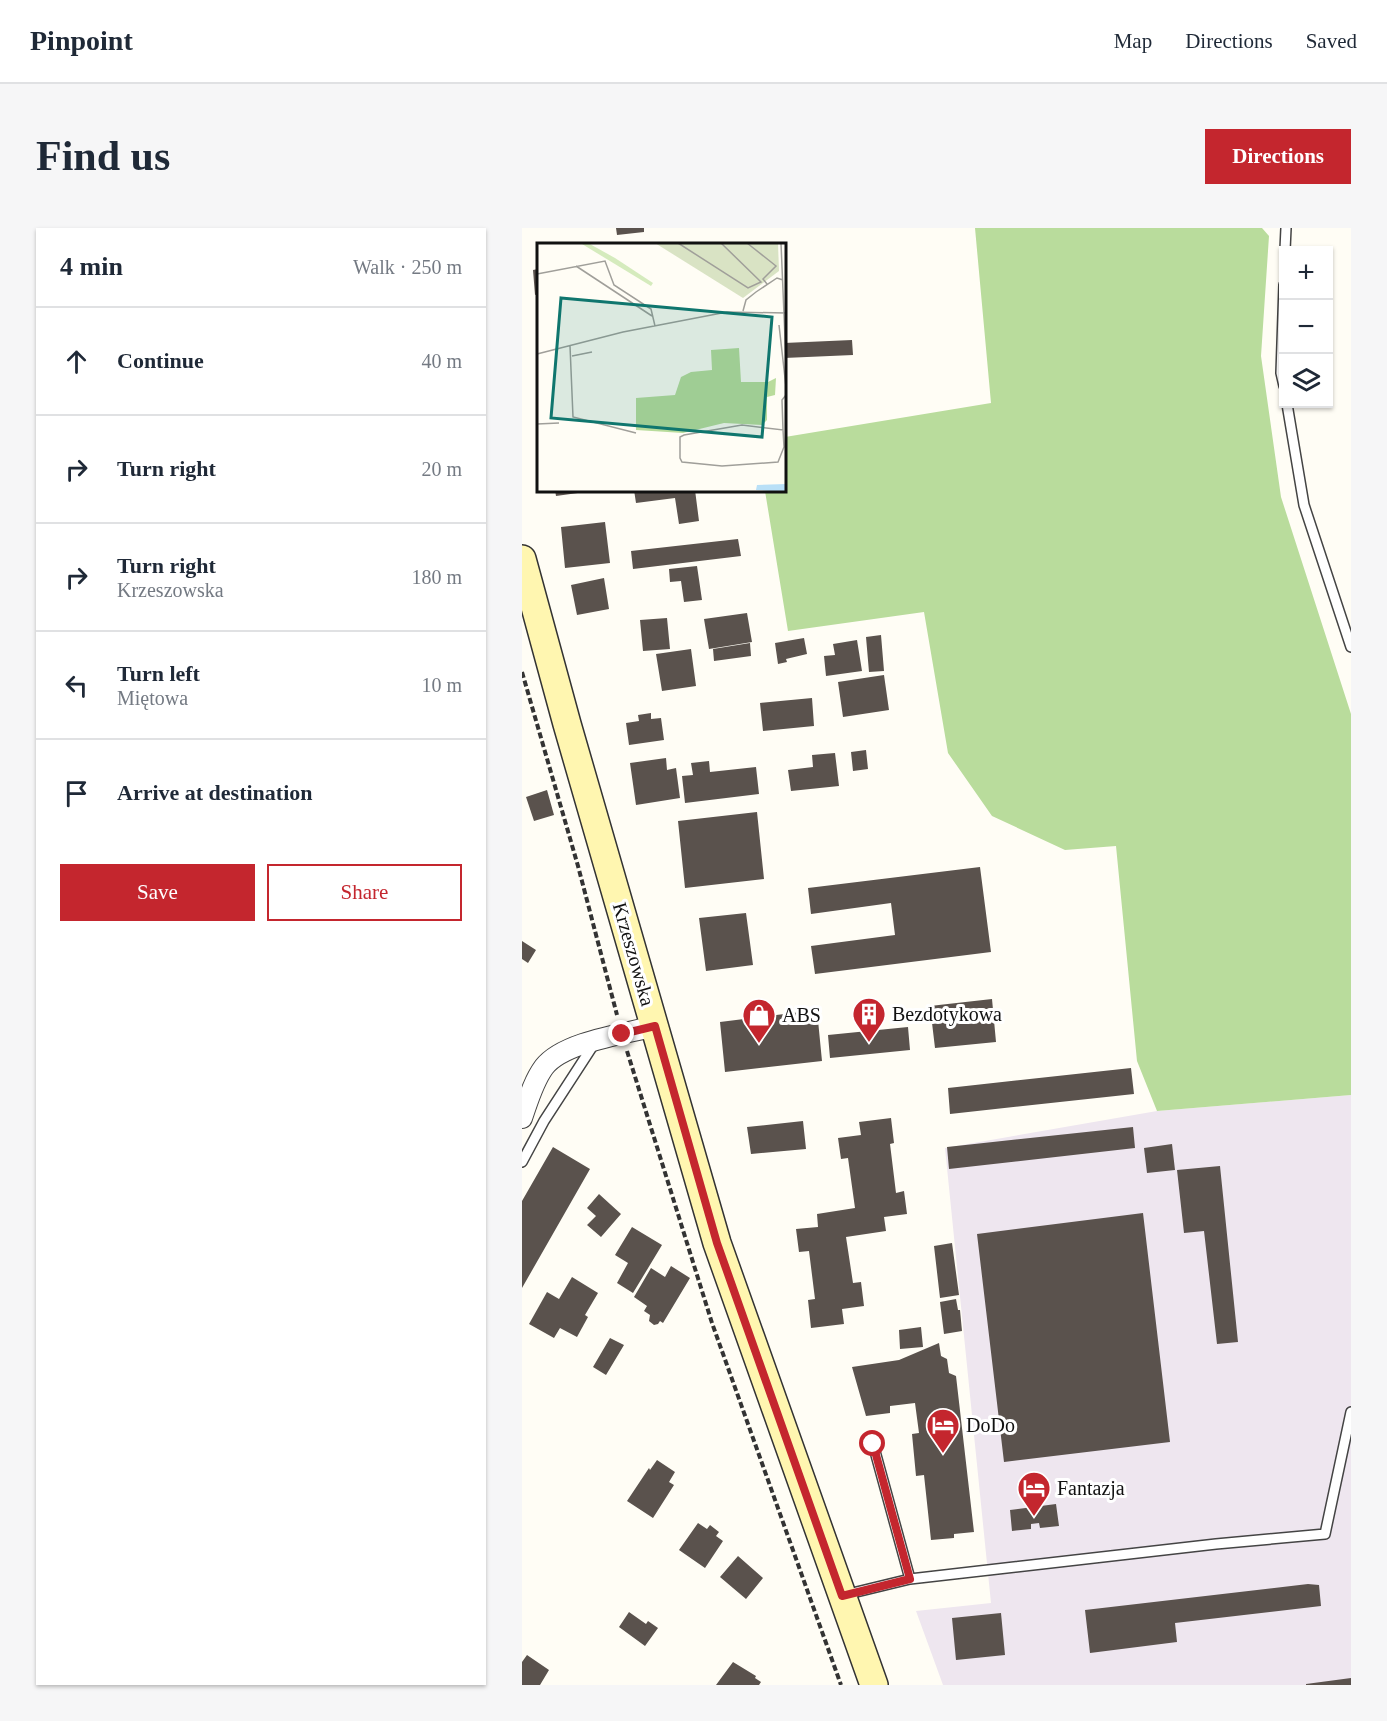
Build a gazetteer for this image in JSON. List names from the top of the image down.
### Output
{
  "streets": {
    "main road": ["Krzeszowska"]
  },
  "places": {
    "building": ["Bezdotykowa"],
    "shop": ["ABS"],
    "hotel": ["DoDo", "Fantazja"]
  },
  "page": {
    "header": "Pinpoint",
    "nav": ["Map", "Directions", "Saved"],
    "buttons": [
      "Directions",
      ["Save", "Share"]
    ],
    "title": "Find us",
    "heading": ["4 min", "Walk · 250 m"],
    "map_buttons": ["+", "−"],
    "list": [
      ["Continue", "40 m"],
      ["Turn right", "20 m"],
      ["Turn right", "Krzeszowska", "180 m"],
      ["Turn left", "Miętowa", "10 m"],
      "Arrive at destination"
    ]
  }
}
